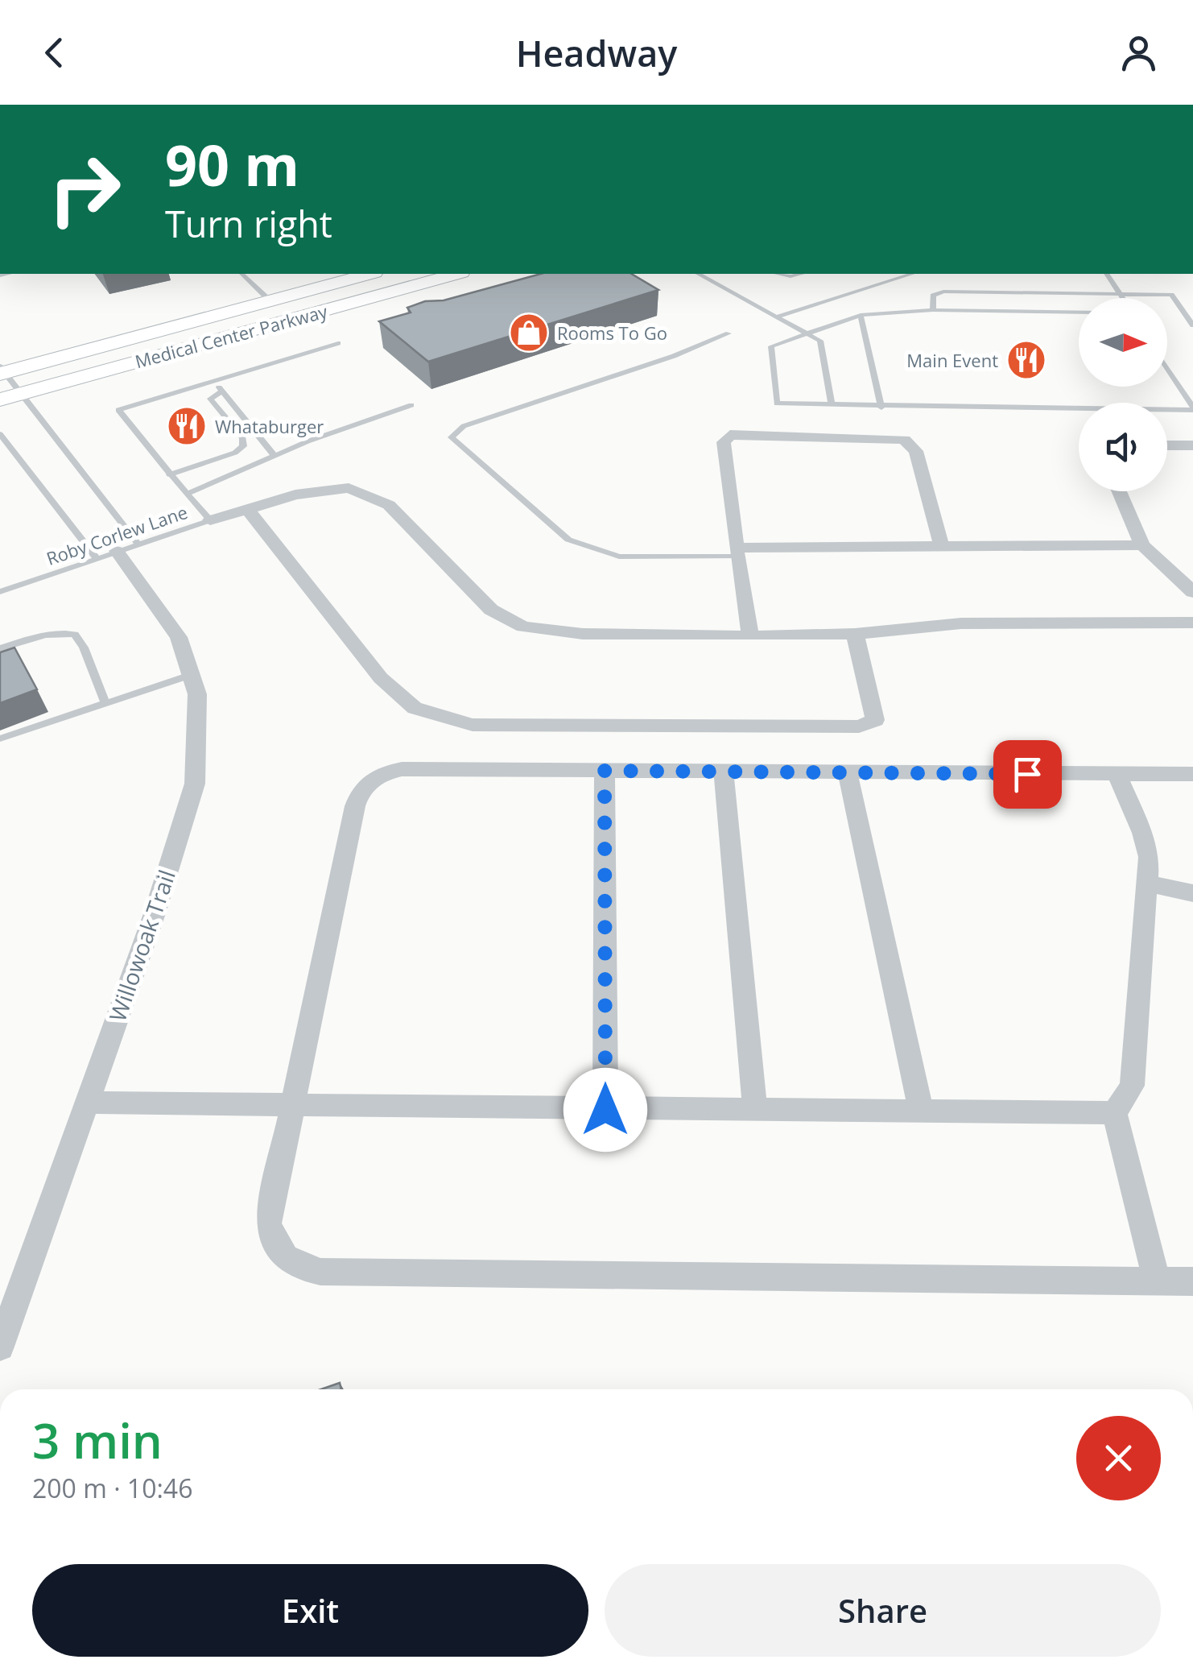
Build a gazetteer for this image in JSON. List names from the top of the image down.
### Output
{
  "streets": {
    "main road": ["Medical Center Parkway"],
    "street": ["Willowoak Trail"],
    "lane": ["Roby Corlew Lane"]
  },
  "crossings": [
    ["Roby Corlew Lane", "Willowoak Trail"]
  ],
  "places": {
    "shop": ["Rooms To Go"],
    "restaurant": ["Main Event", "Whataburger"]
  },
  "north": "right",
  "page": {
    "header": "Headway",
    "turn": ["90 m", "Turn right"],
    "heading": ["3 min", "200 m · 10:46"],
    "buttons": ["Exit", "Share"]
  }
}
